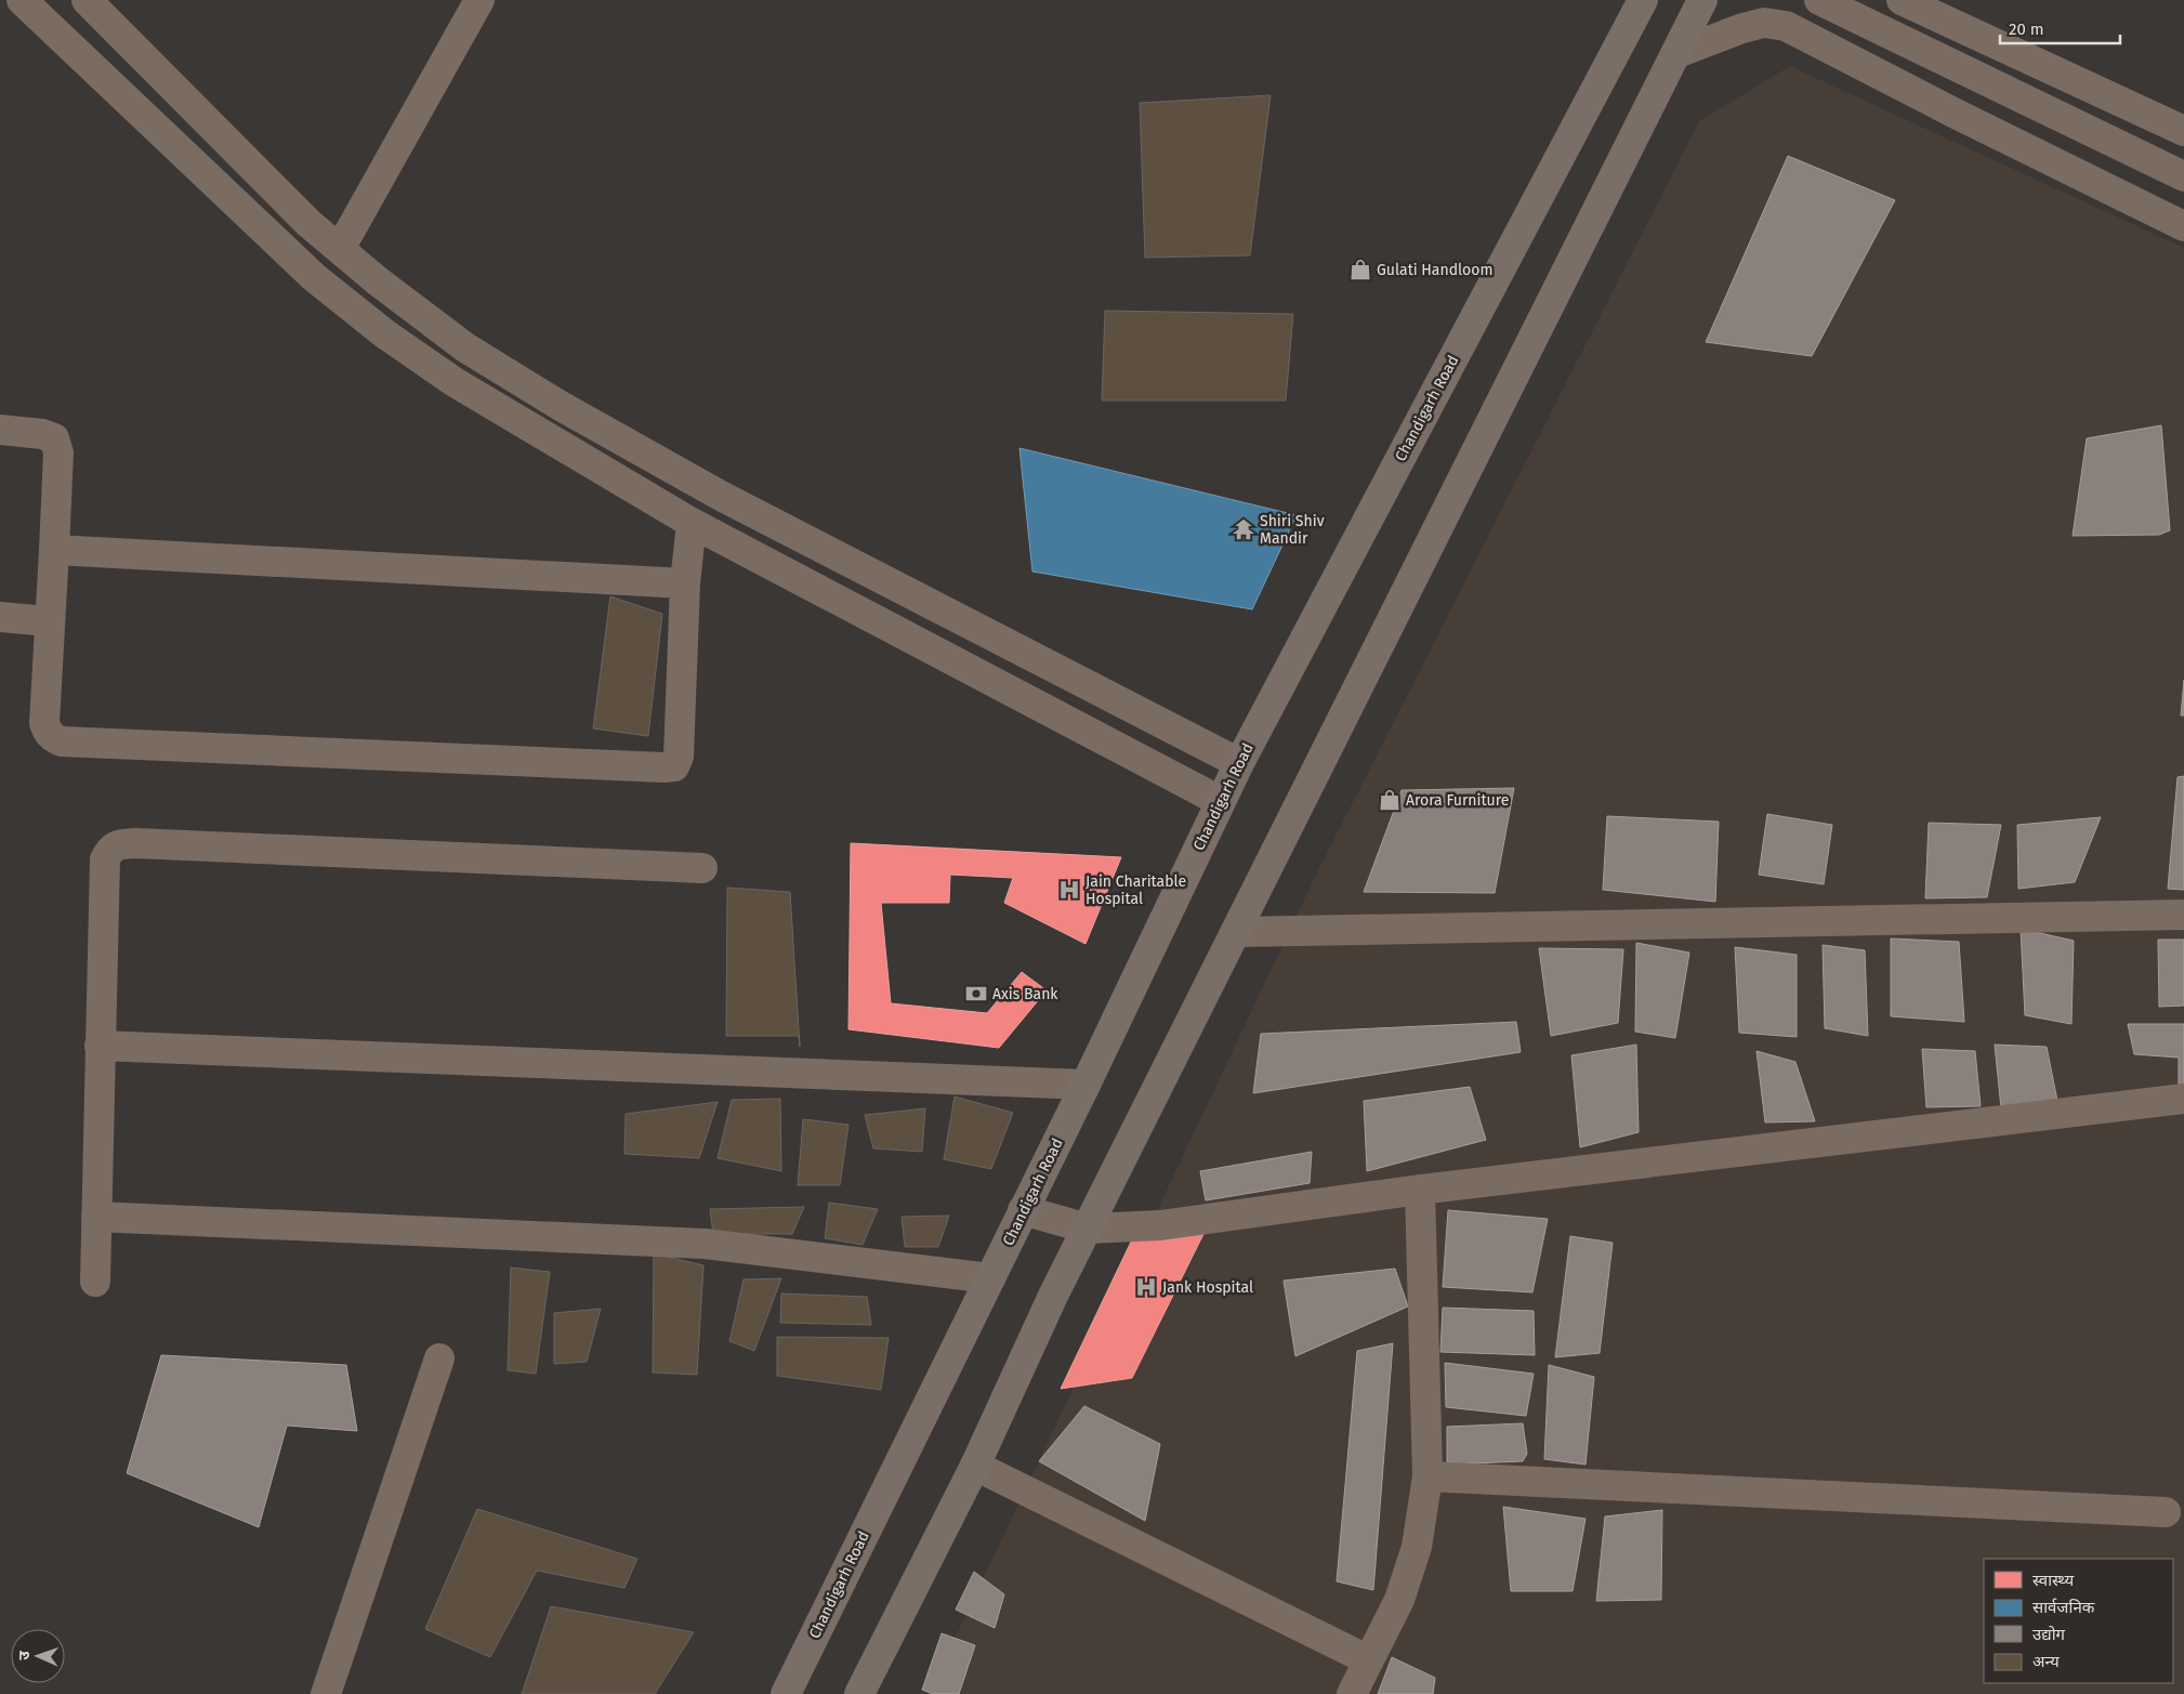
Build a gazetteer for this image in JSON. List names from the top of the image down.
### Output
{
  "streets": {
    "main road": ["Chandigarh Road"]
  },
  "places": {
    "shop": ["Gulati Handloom", "Arora Furniture"],
    "temple": ["Shiri Shiv Mandir"],
    "hospital": ["Jain Charitable Hospital", "Jank Hospital"],
    "bank": ["Axis Bank"]
  },
  "legend": [
    "स्वास्थ्य",
    "सार्वजनिक",
    "उद्योग",
    "अन्य"
  ],
  "scale_bar": "20 m",
  "north": "left"
}
